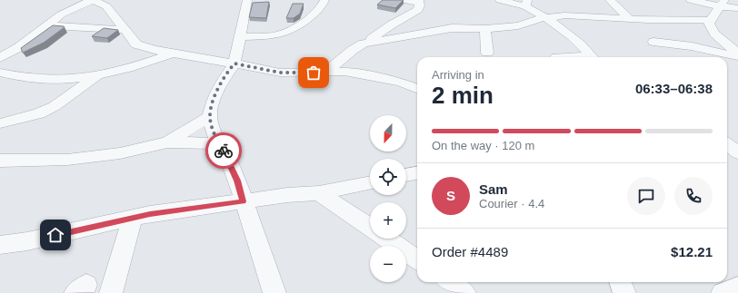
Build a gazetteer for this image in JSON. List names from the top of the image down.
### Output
{
  "north": "bottom",
  "page": {
    "heading": ["2 min", "Arriving in", "06:33–06:38"],
    "panel": [
      "Sam",
      "Courier · 4.4",
      "Order #4489",
      "$12.21"
    ],
    "map_buttons": ["+", "−"],
    "bar": "On the way · 120 m",
    "round": "S"
  }
}
